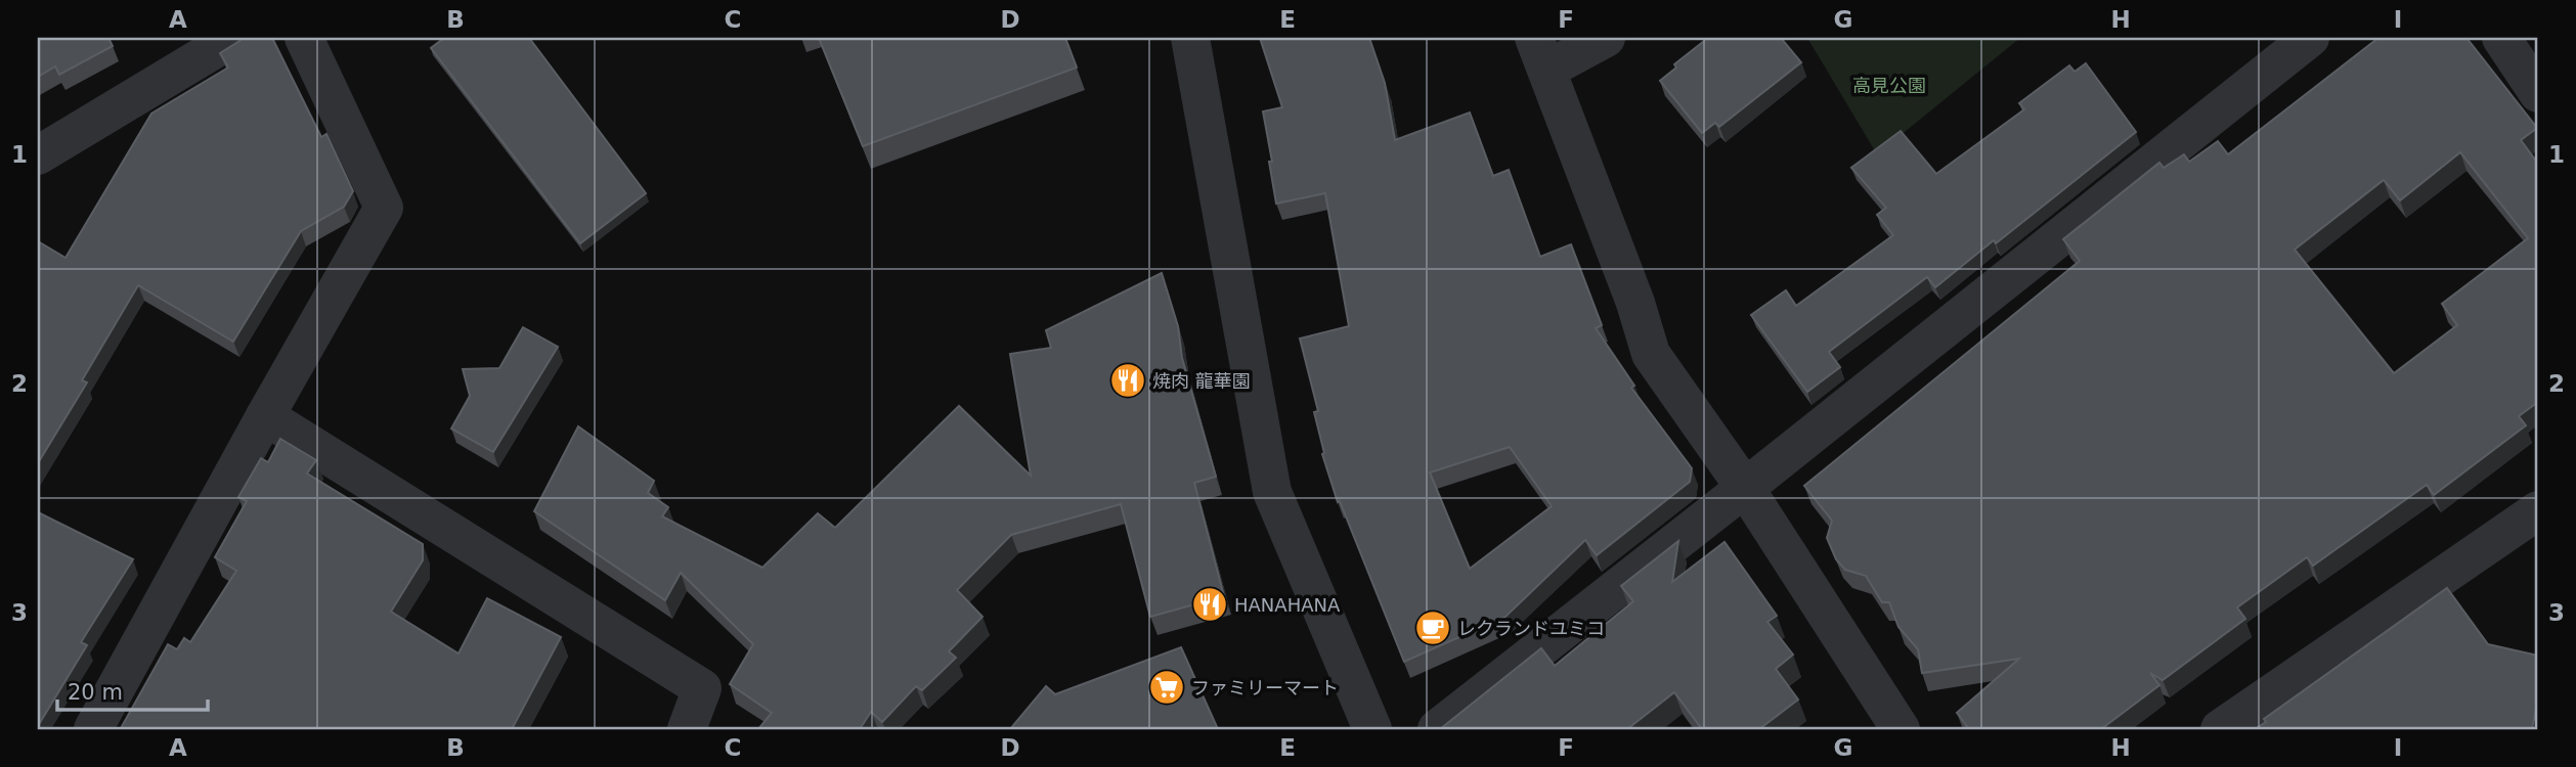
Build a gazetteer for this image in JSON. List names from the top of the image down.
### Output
{
  "parks": ["高見公園"],
  "places": {
    "restaurant": ["焼肉 龍華園", "HANAHANA"],
    "cafe": ["レクランドユミコ"],
    "supermarket": ["ファミリーマート"]
  },
  "scale_bar": "20 m",
  "grid": {
    "columns": [
      "A",
      "B",
      "C",
      "D",
      "E",
      "F",
      "G",
      "H",
      "I"
    ],
    "rows": ["1", "2", "3"]
  }
}
